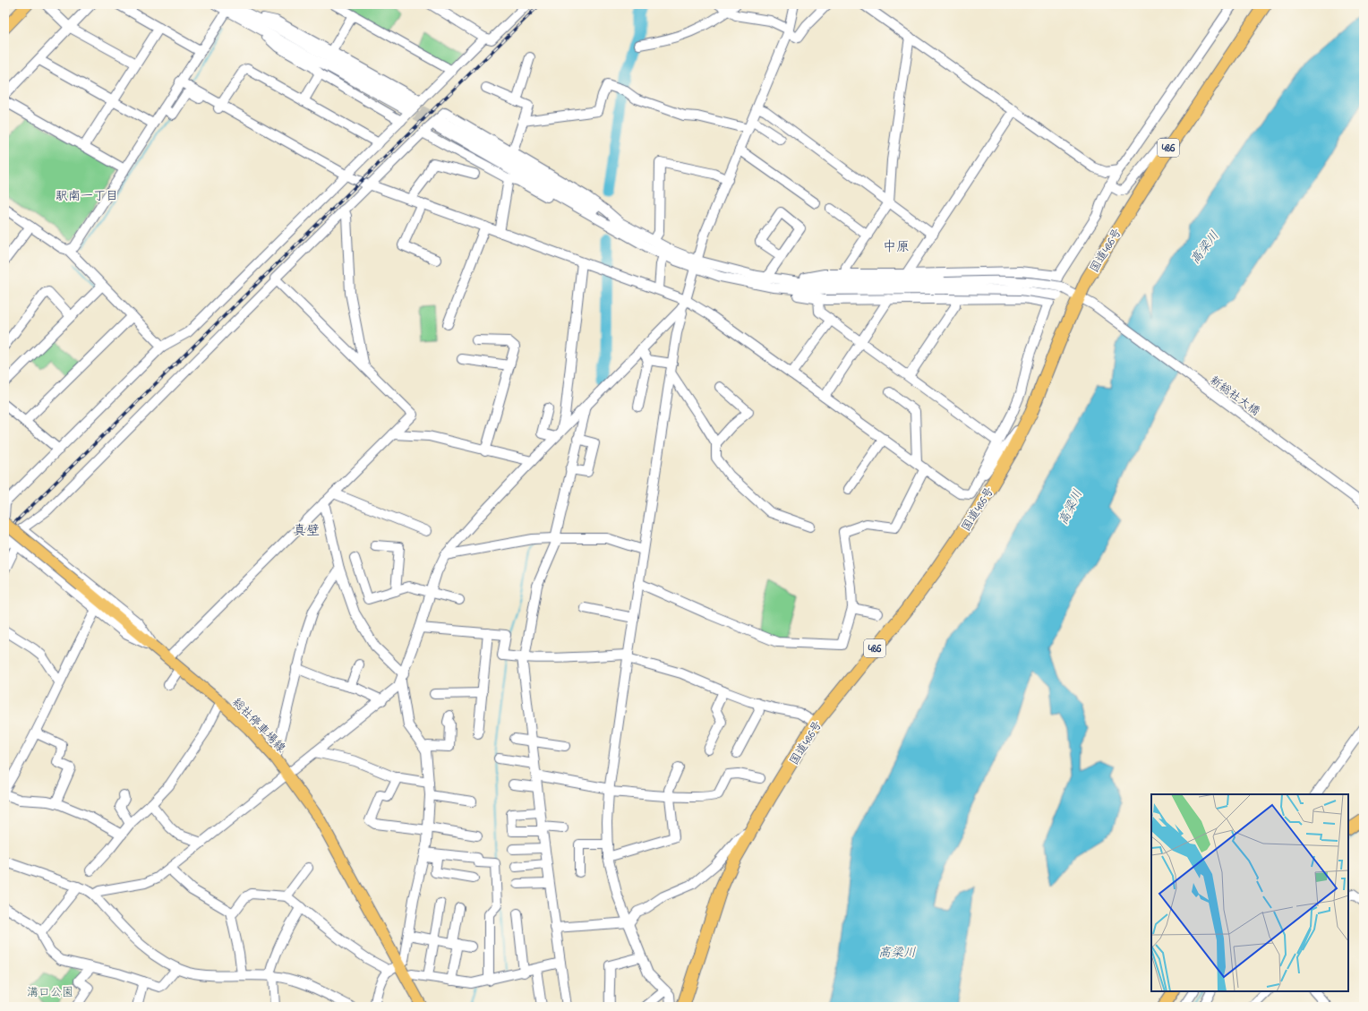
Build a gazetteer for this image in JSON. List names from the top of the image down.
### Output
{
  "streets": {
    "highway": ["486", "国道486号"],
    "main road": ["総社停車場線"],
    "street": ["新総社大橋"]
  },
  "crossings": [
    ["国道486号", "新総社大橋"]
  ],
  "districts": ["駅南一丁目", "中原", "真壁"],
  "water": ["高梁川"],
  "parks": ["溝口公園"]
}
